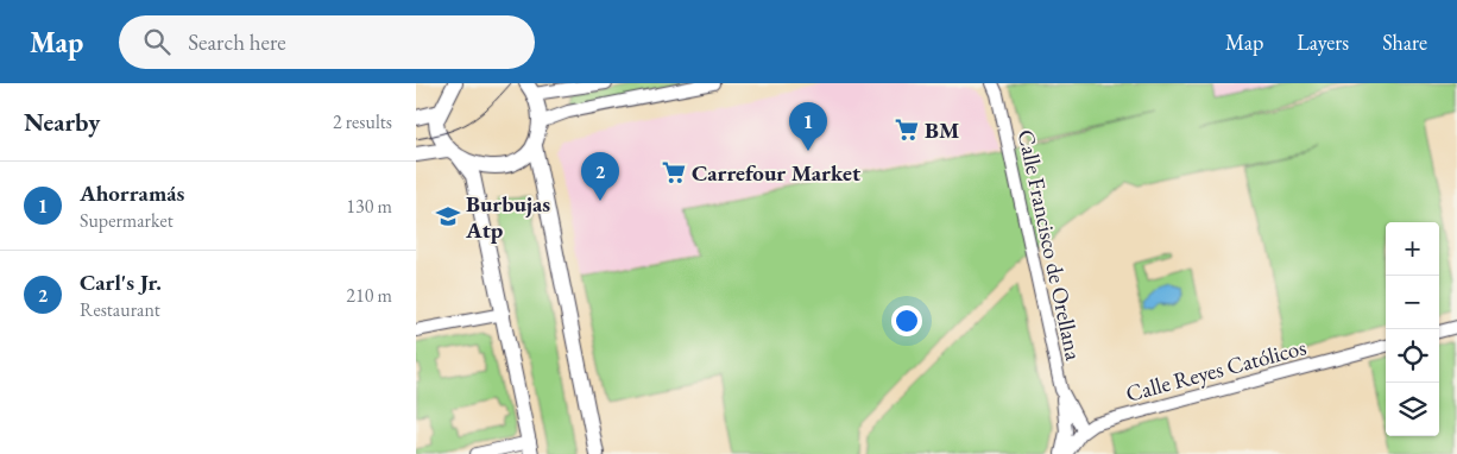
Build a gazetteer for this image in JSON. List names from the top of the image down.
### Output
{
  "streets": {
    "street": ["Calle Francisco de Orellana", "Calle Reyes Católicos"]
  },
  "places": {
    "supermarket": ["BM", "Carrefour Market"],
    "school or university": ["Burbujas Atp"]
  },
  "page": {
    "header": "Map",
    "search": "Search here",
    "nav": ["Map", "Layers", "Share"],
    "heading": ["Nearby", "2 results"],
    "pins": ["1", "2"],
    "list": [
      {
        "mark": "1",
        "name": "Ahorramás",
        "note": "Supermarket",
        "value": "130 m"
      },
      {
        "mark": "2",
        "name": "Carl's Jr.",
        "note": "Restaurant",
        "value": "210 m"
      }
    ],
    "map_buttons": ["+", "−"]
  }
}
